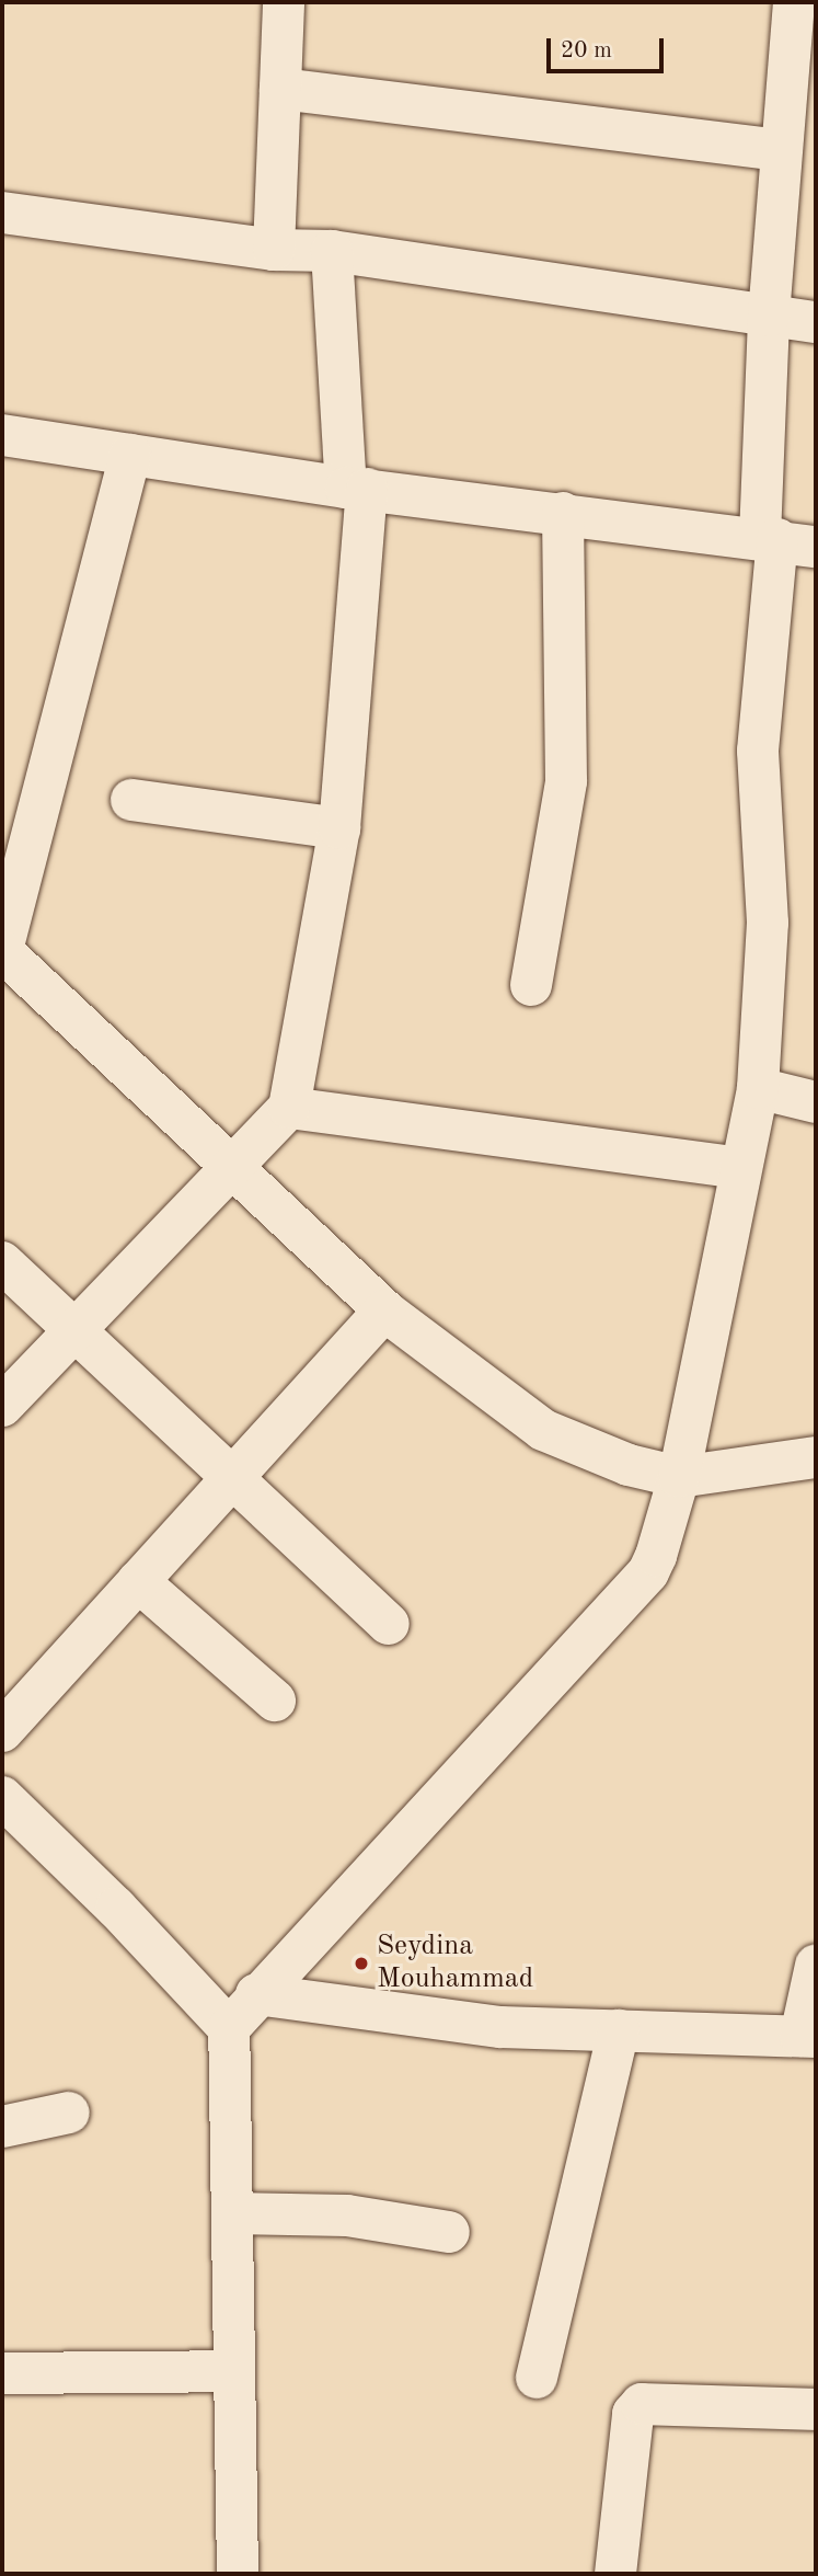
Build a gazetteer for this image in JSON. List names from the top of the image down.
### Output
{
  "places": ["Seydina Mouhammad"],
  "scale_bar": "20 m"
}
